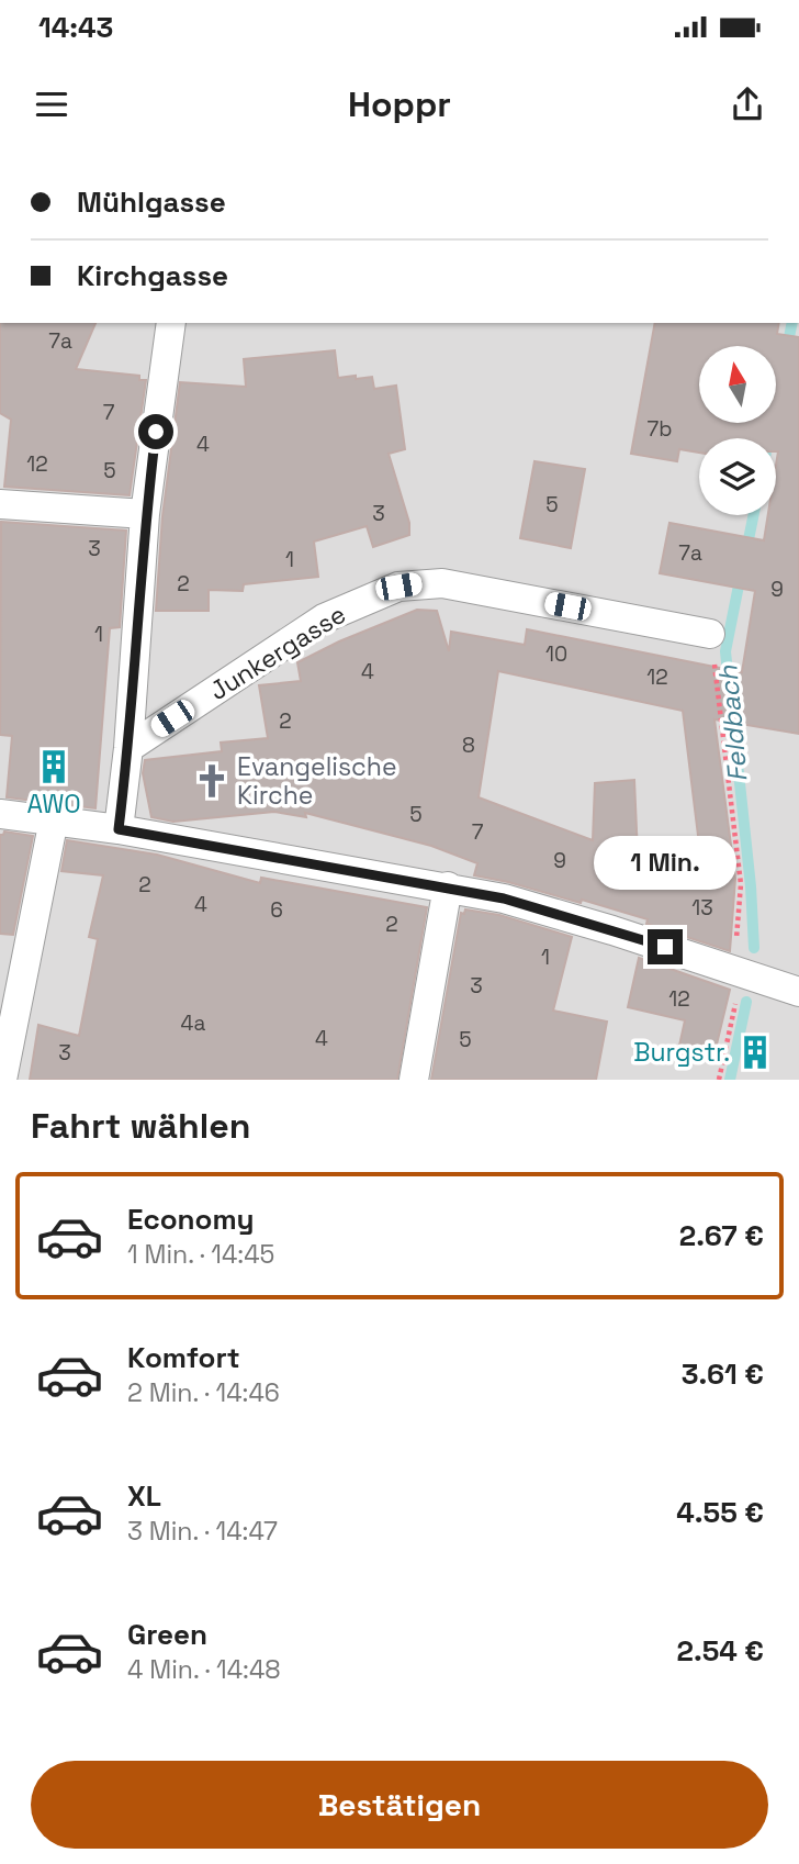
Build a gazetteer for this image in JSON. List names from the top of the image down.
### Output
{
  "streets": {
    "street": ["Junkergasse"]
  },
  "water": ["Feldbach"],
  "places": {
    "building": ["AWO", "Burgstr."],
    "church": ["Evangelische Kirche"]
  },
  "house_numbers": [
    "7a",
    "7",
    "7b",
    "4",
    "12",
    "5",
    "5",
    "3",
    "3",
    "7a",
    "1",
    "2",
    "9",
    "1",
    "10",
    "4",
    "12",
    "2",
    "8",
    "5",
    "7",
    "9",
    "2",
    "4",
    "13",
    "6",
    "2",
    "1",
    "3",
    "12",
    "4a",
    "4",
    "5",
    "3"
  ],
  "north": "top",
  "page": {
    "status": "14:43",
    "header": "Hoppr",
    "banner": ["Mühlgasse", "Kirchgasse"],
    "bubble": "1 Min.",
    "heading": "Fahrt wählen",
    "list": [
      {
        "name": "Economy",
        "note": "1 Min. · 14:45",
        "value": "2.67 €"
      },
      {
        "name": "Komfort",
        "note": "2 Min. · 14:46",
        "value": "3.61 €"
      },
      {
        "name": "XL",
        "note": "3 Min. · 14:47",
        "value": "4.55 €"
      },
      {
        "name": "Green",
        "note": "4 Min. · 14:48",
        "value": "2.54 €"
      }
    ],
    "buttons": "Bestätigen"
  }
}
